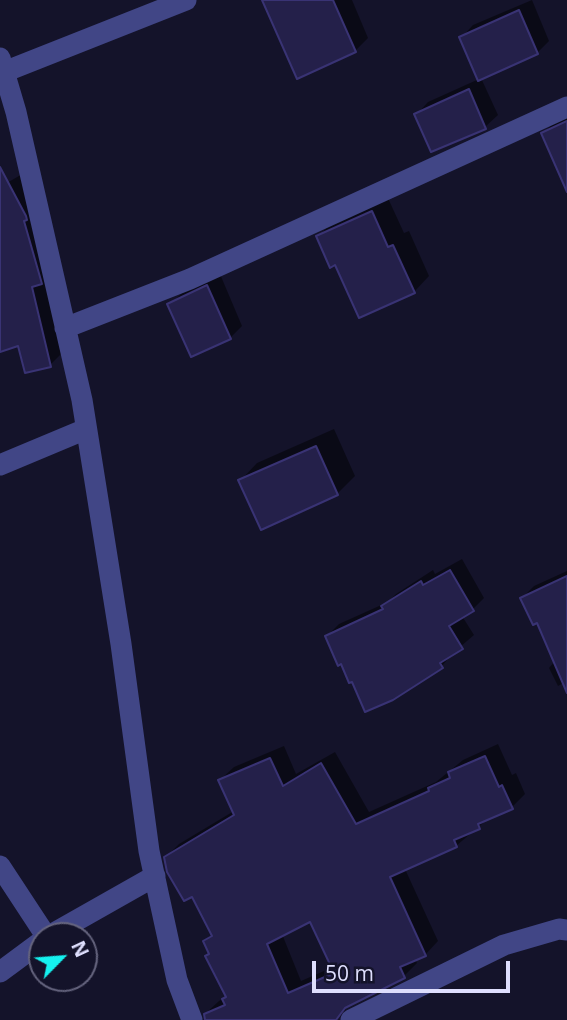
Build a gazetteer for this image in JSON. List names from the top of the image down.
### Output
{
  "scale_bar": "50 m",
  "north": "top right"
}
